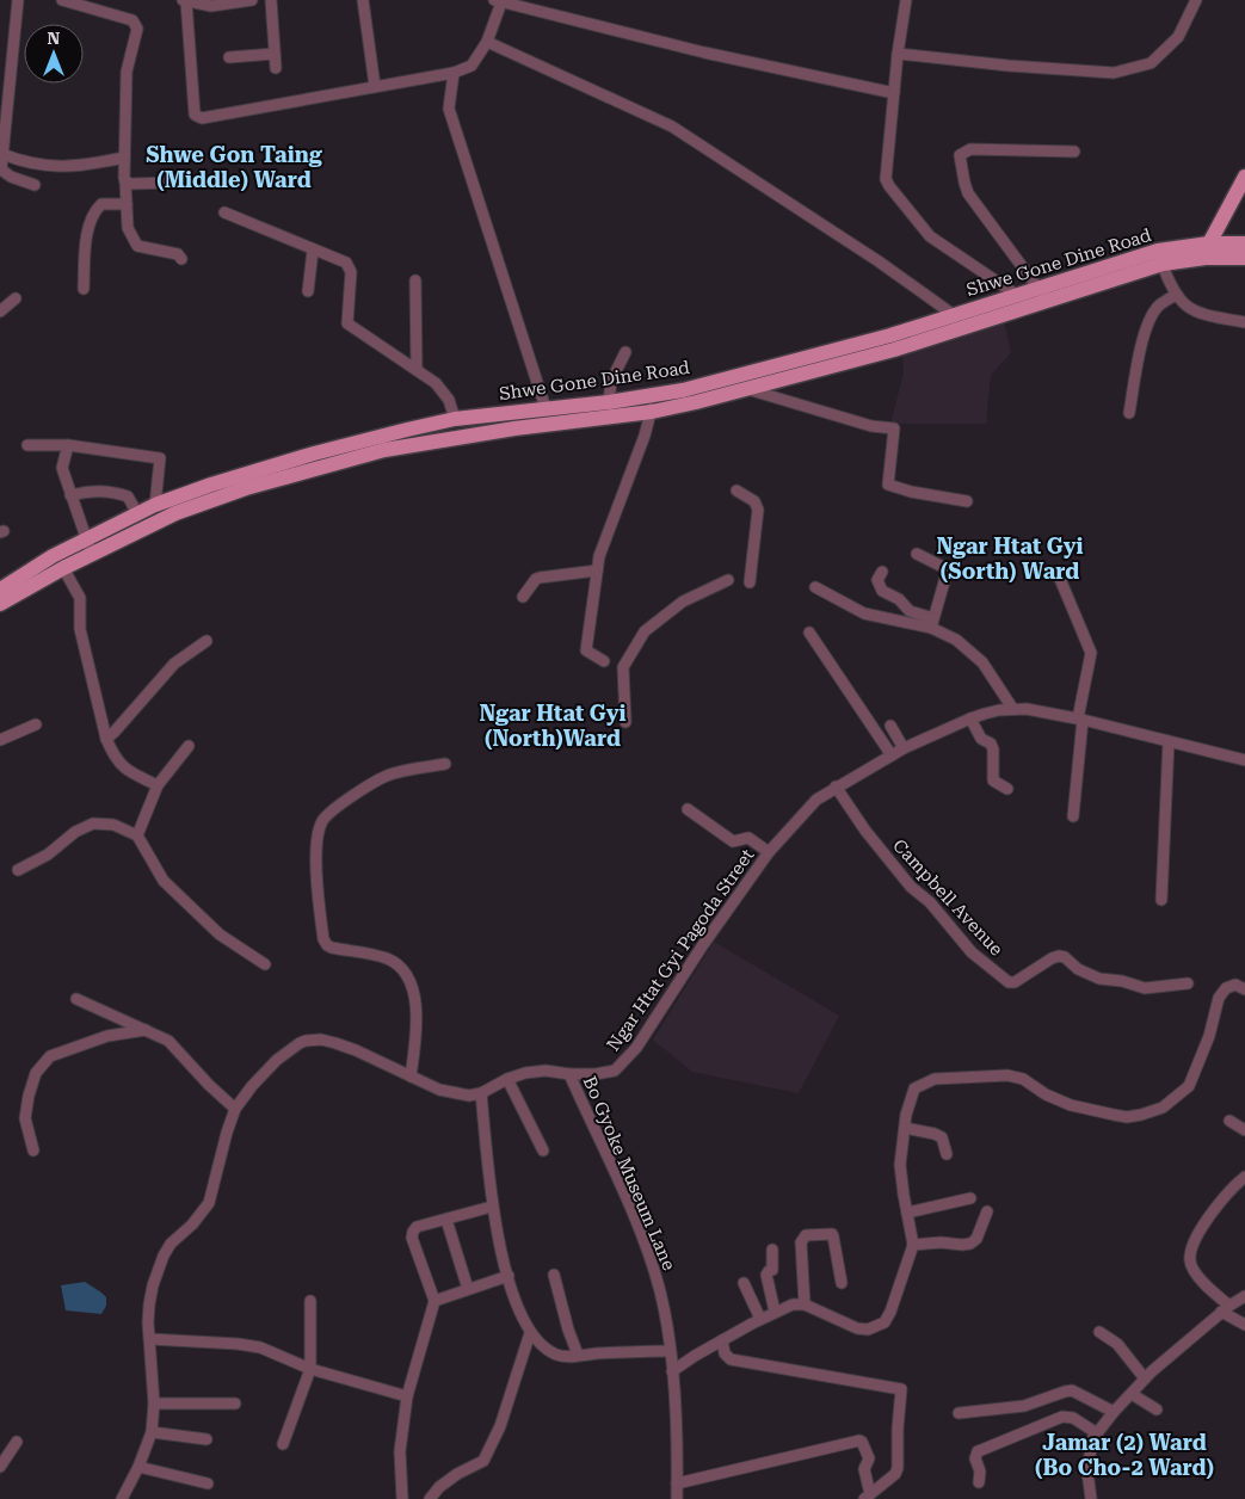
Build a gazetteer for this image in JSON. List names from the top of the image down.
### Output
{
  "streets": {
    "main road": ["Shwe Gone Dine Road"],
    "street": ["Campbell Avenue", "Ngar Htat Gyi Pagoda Street", "Bo Gyoke Museum Lane"]
  },
  "crossings": [
    ["Campbell Avenue", "Ngar Htat Gyi Pagoda Street"],
    ["Ngar Htat Gyi Pagoda Street", "Bo Gyoke Museum Lane"]
  ],
  "districts": [
    "Shwe Gon Taing (Middle) Ward",
    "Ngar Htat Gyi (Sorth) Ward",
    "Ngar Htat Gyi (North)Ward",
    "Jamar (2) Ward (Bo Cho-2 Ward)"
  ],
  "north": "top"
}
